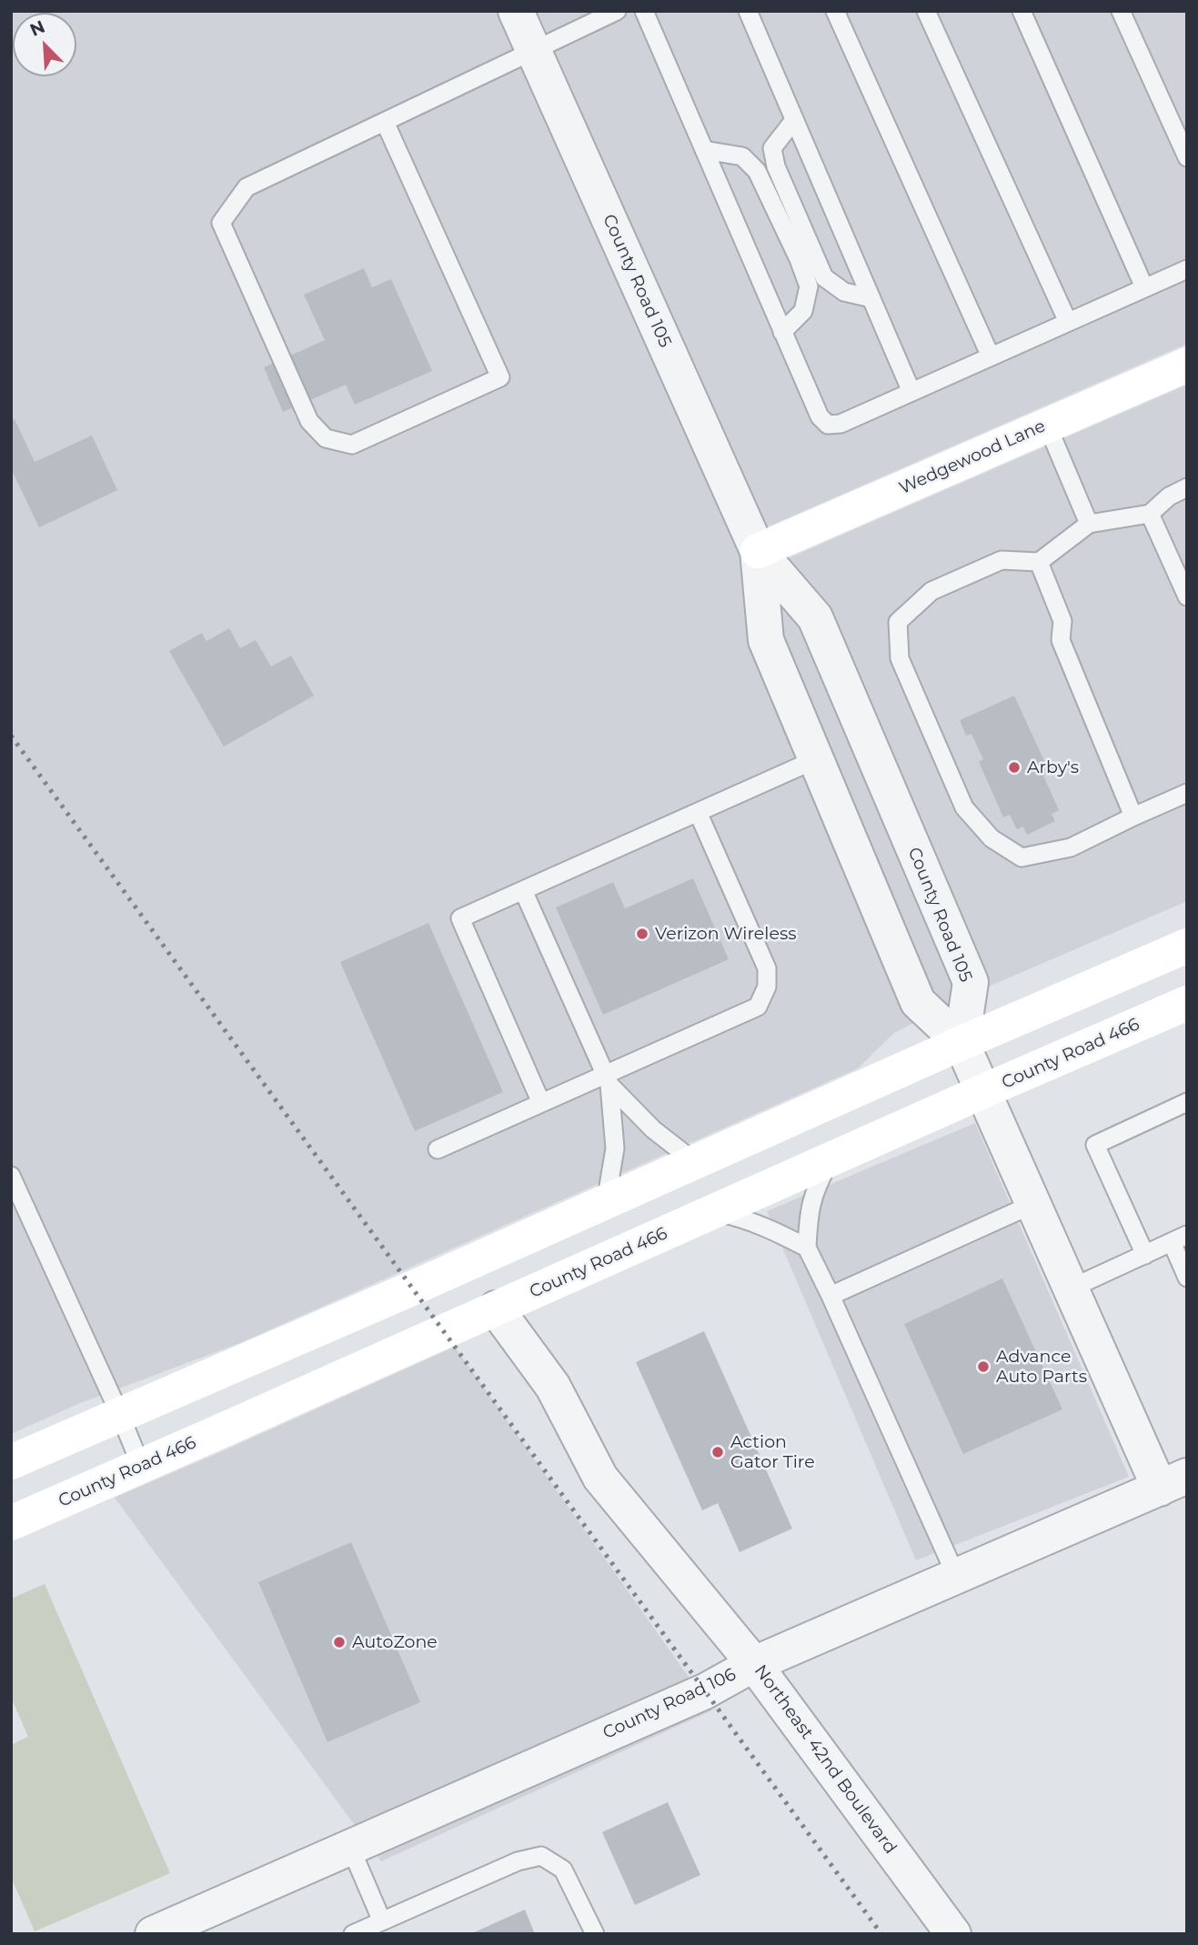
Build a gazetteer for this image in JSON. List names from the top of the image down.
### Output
{
  "streets": {
    "main road": ["Wedgewood Lane", "County Road 466"],
    "street": ["County Road 105", "County Road 106", "Northeast 42nd Boulevard"]
  },
  "crossings": [
    ["County Road 105", "Wedgewood Lane"],
    ["County Road 466", "Northeast 42nd Boulevard"],
    ["County Road 106", "Northeast 42nd Boulevard"]
  ],
  "places": [
    "Arby's",
    "Verizon Wireless",
    "Advance Auto Parts",
    "Action Gator Tire",
    "AutoZone"
  ],
  "north": "top left"
}
